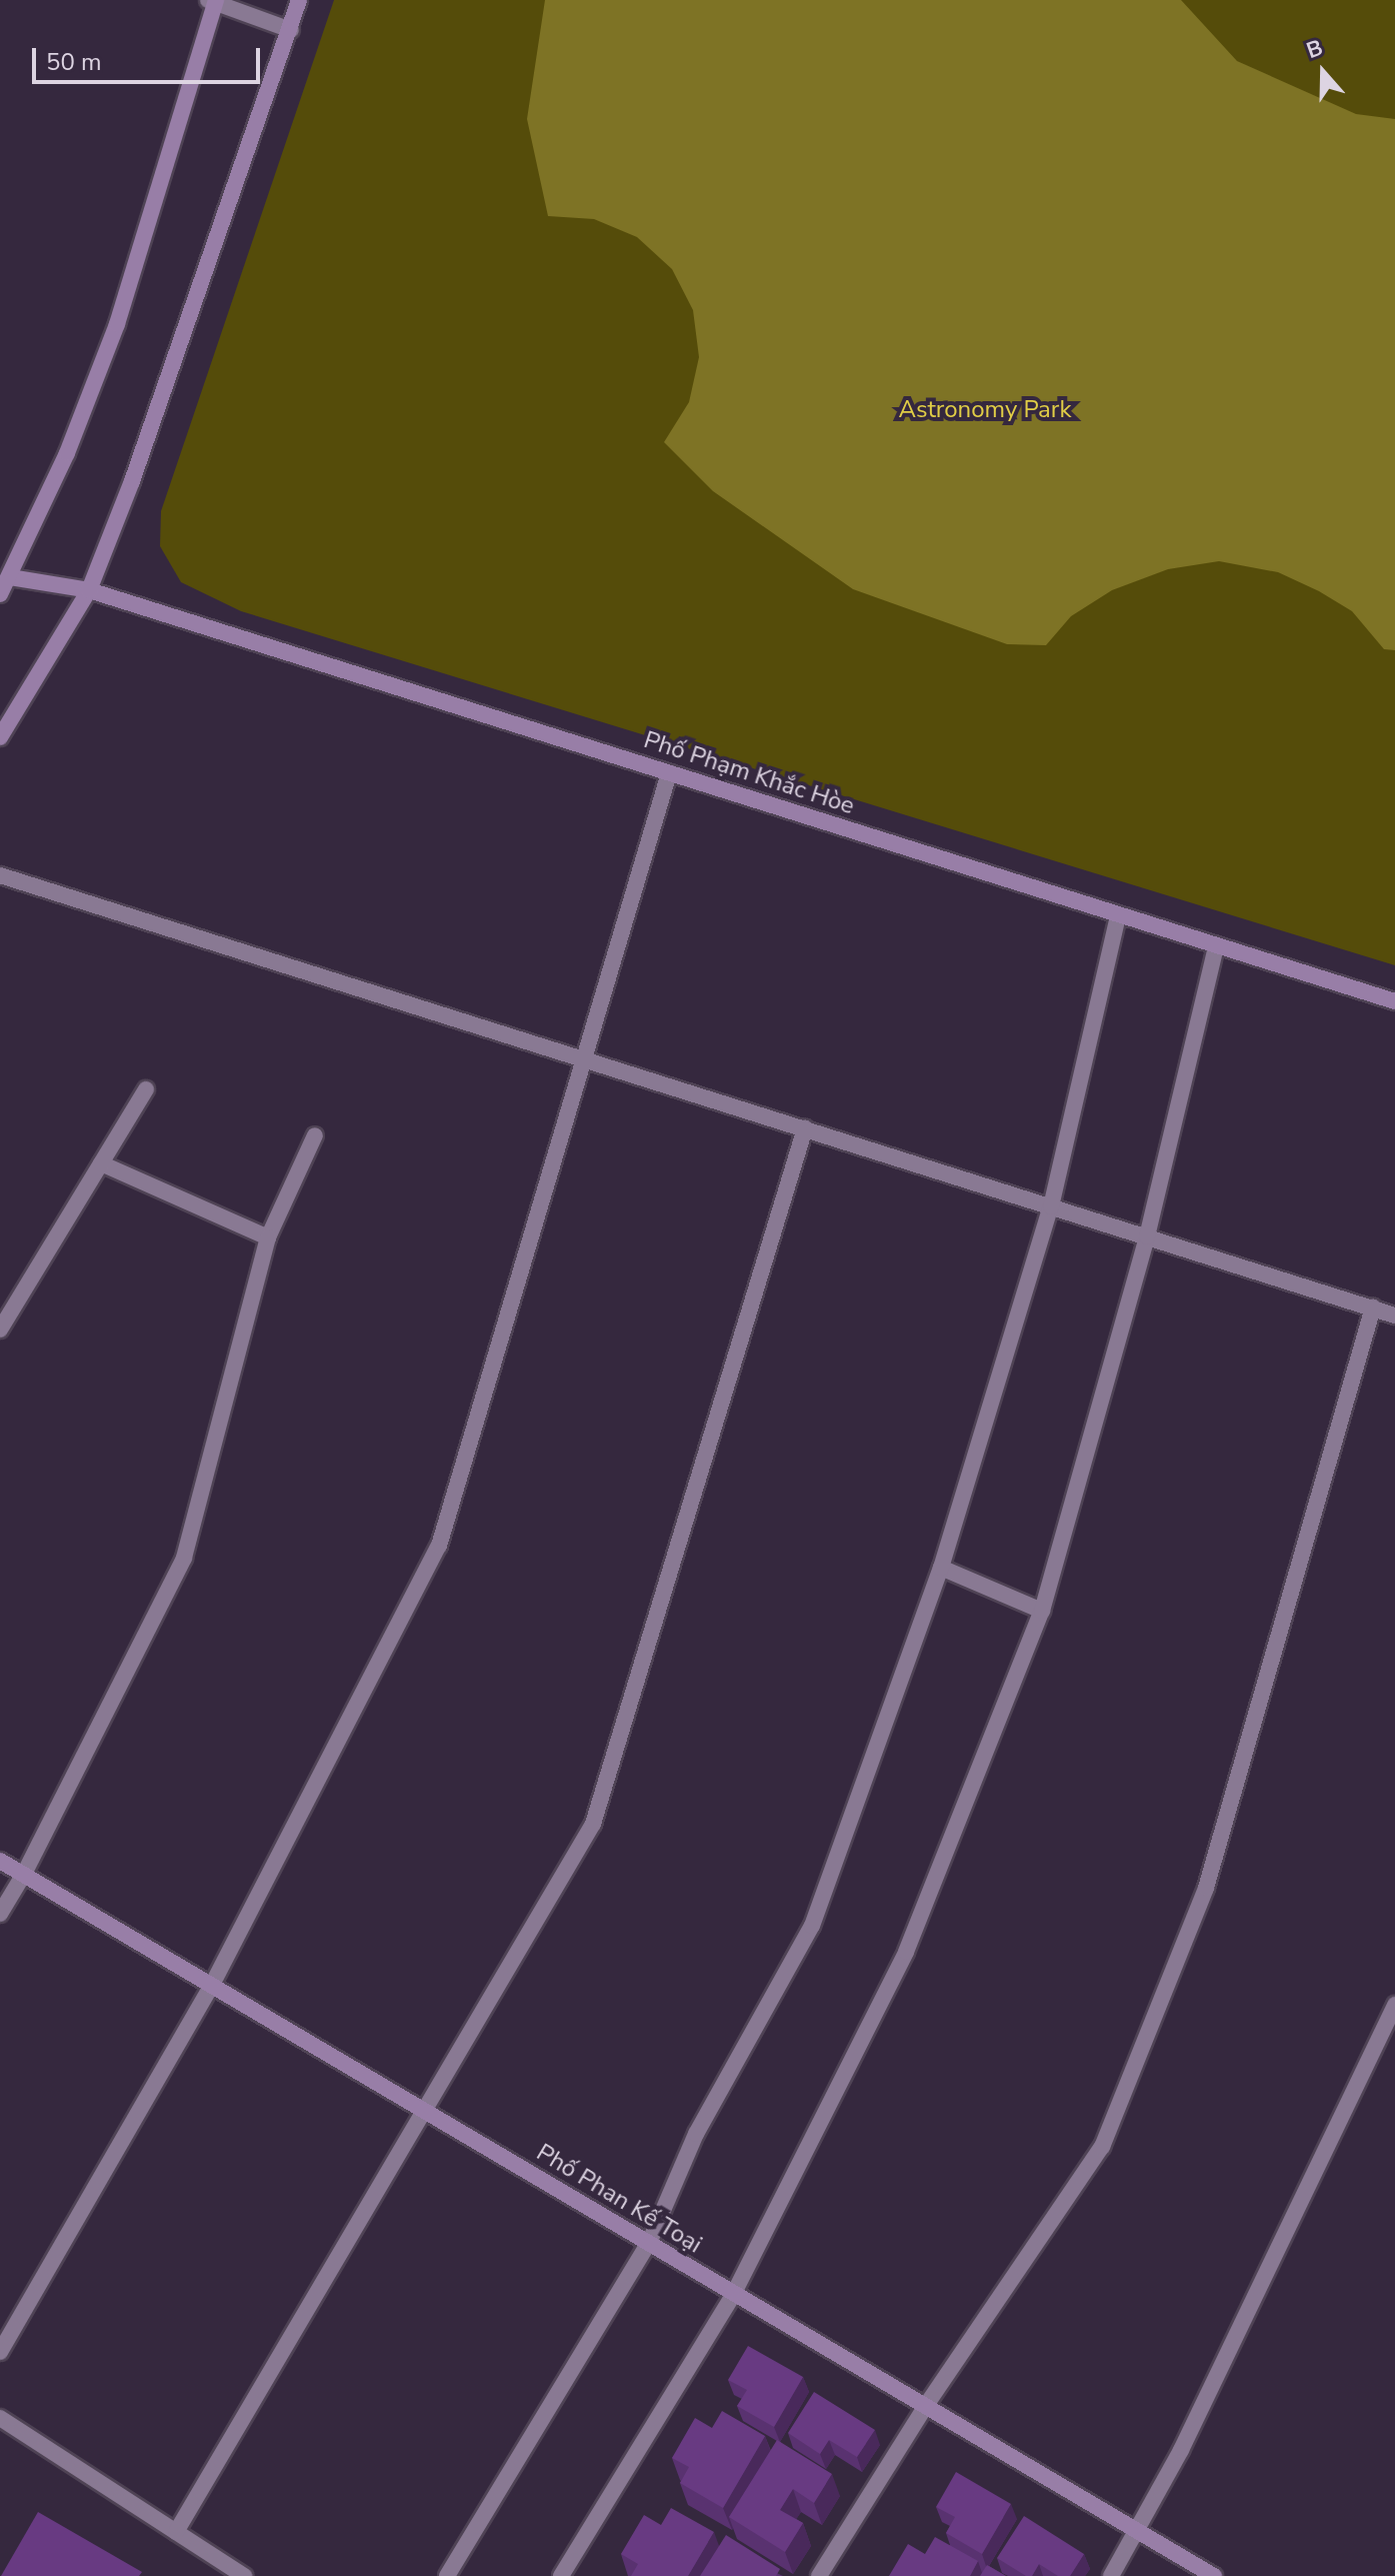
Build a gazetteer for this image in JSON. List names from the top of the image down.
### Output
{
  "streets": {
    "street": ["Phố Phạm Khắc Hòe", "Phố Phan Kế Toại"]
  },
  "parks": ["Astronomy Park"],
  "scale_bar": "50 m",
  "north": "top"
}
